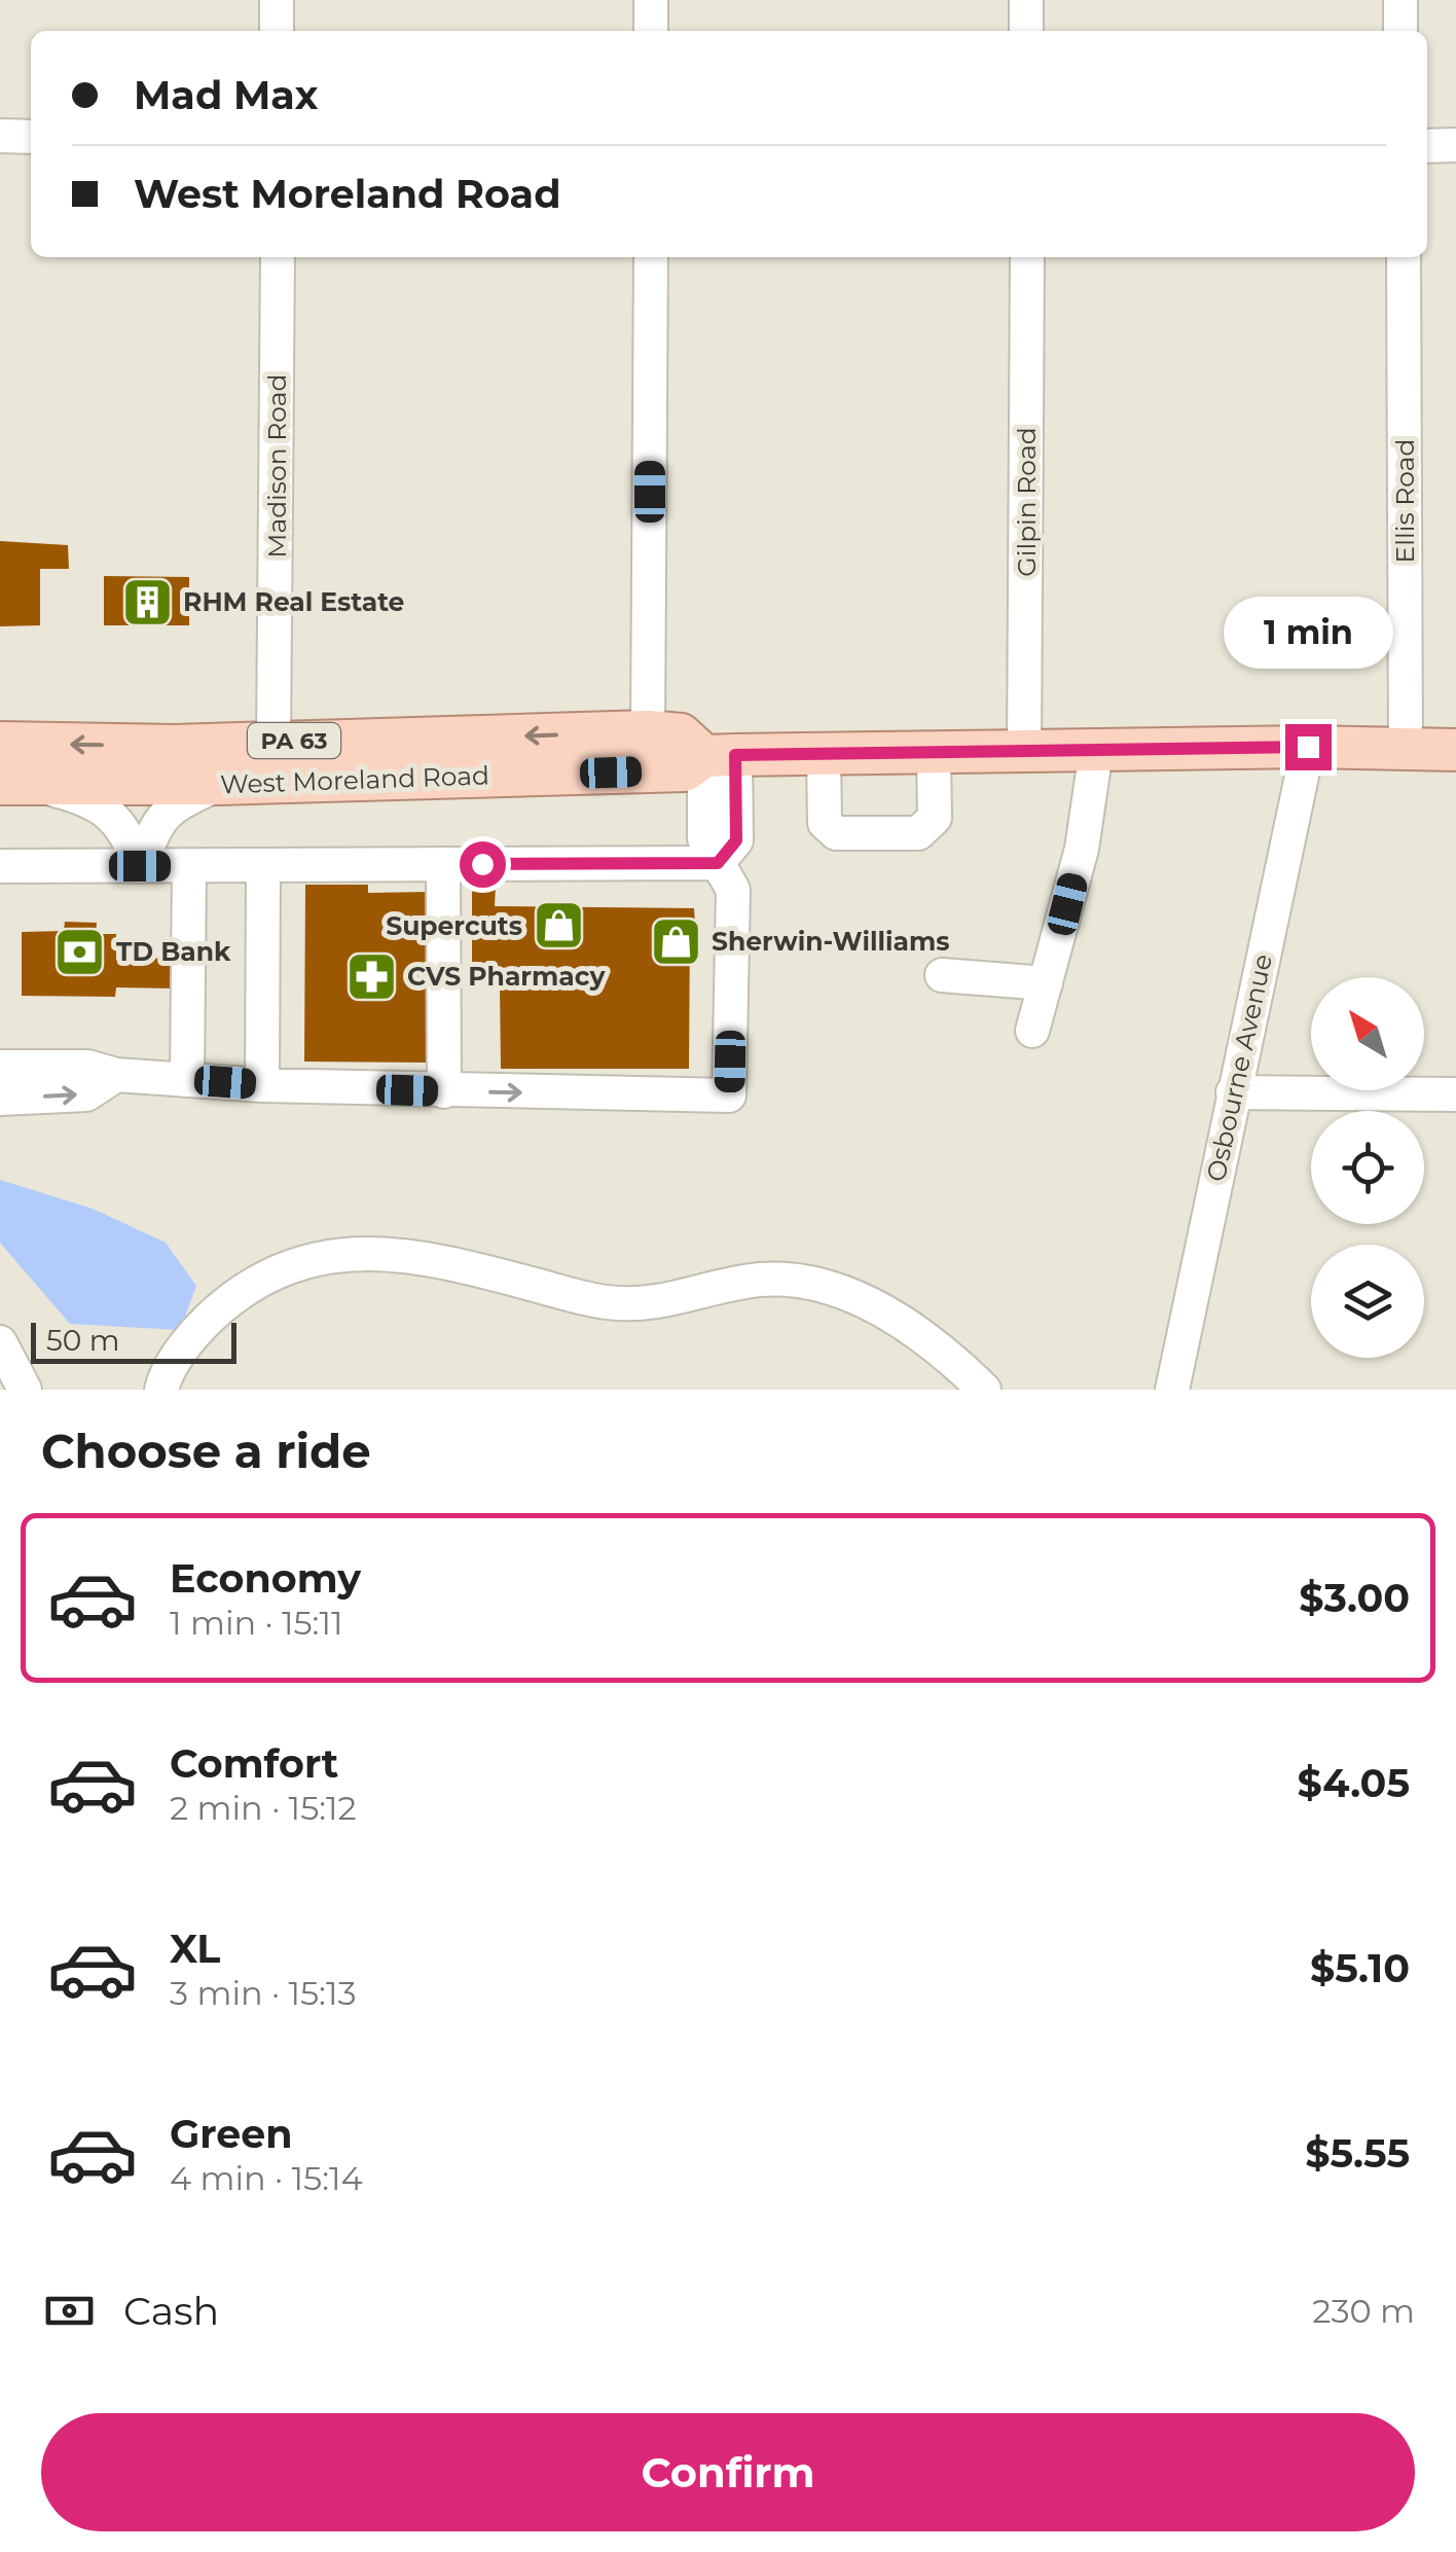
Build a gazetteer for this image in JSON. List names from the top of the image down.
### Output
{
  "streets": {
    "main road": ["PA 63", "West Moreland Road"],
    "street": [
      "Madison Road",
      "Ellis Road",
      "Gilpin Road",
      "Osbourne Avenue"
    ]
  },
  "crossings": [
    ["Madison Road", "West Moreland Road"],
    ["Ellis Road", "West Moreland Road"],
    ["Gilpin Road", "West Moreland Road"],
    ["West Moreland Road", "Osbourne Avenue"]
  ],
  "places": {
    "building": ["RHM Real Estate"],
    "shop": ["Supercuts", "Sherwin-Williams"],
    "bank": ["TD Bank"],
    "pharmacy": ["CVS Pharmacy"]
  },
  "scale_bar": "50 m",
  "north": "top left",
  "page": {
    "banner": ["Mad Max", "West Moreland Road"],
    "bubble": "1 min",
    "scale": "50 m",
    "heading": "Choose a ride",
    "list": [
      {
        "name": "Economy",
        "note": "1 min · 15:11",
        "value": "$3.00"
      },
      {
        "name": "Comfort",
        "note": "2 min · 15:12",
        "value": "$4.05"
      },
      {
        "name": "XL",
        "note": "3 min · 15:13",
        "value": "$5.10"
      },
      {
        "name": "Green",
        "note": "4 min · 15:14",
        "value": "$5.55"
      }
    ],
    "pay": ["Cash", "230 m"],
    "buttons": "Confirm"
  }
}
